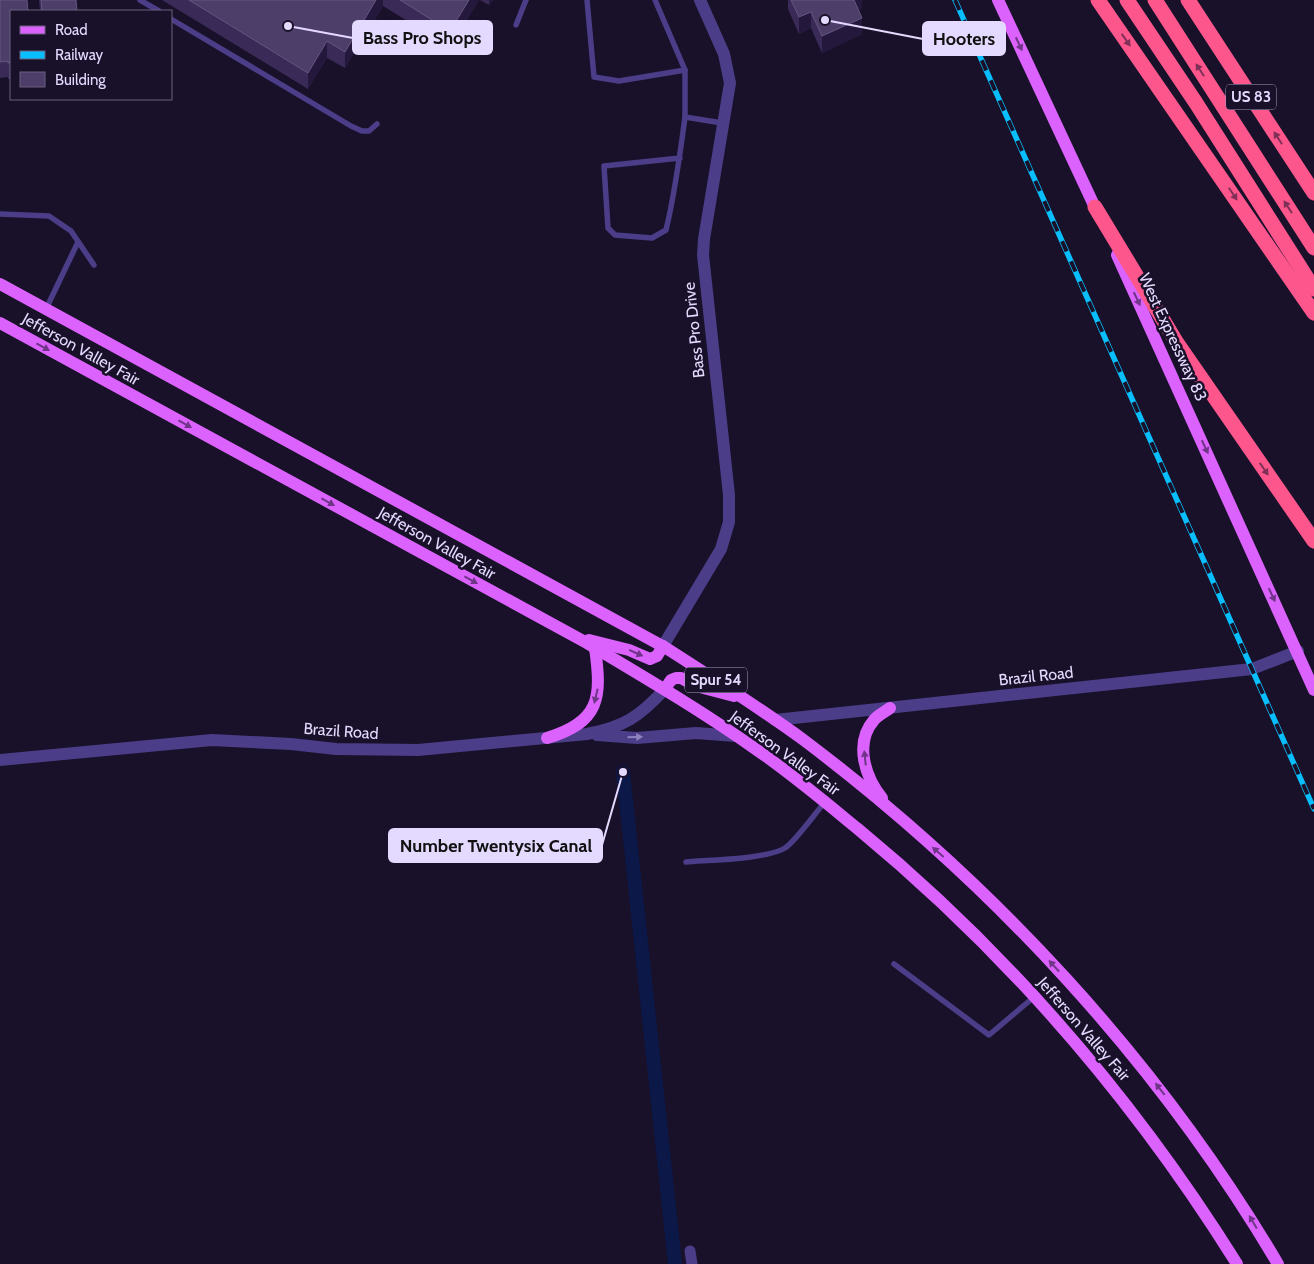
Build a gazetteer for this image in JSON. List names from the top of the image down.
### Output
{
  "streets": {
    "highway": ["US 83"],
    "main road": ["West Expressway 83", "Jefferson Valley Fair", "Spur 54"],
    "street": ["Bass Pro Drive", "Brazil Road"]
  },
  "crossings": [
    ["Bass Pro Drive", "Spur 54"],
    ["West Expressway 83", "Brazil Road"],
    ["Jefferson Valley Fair", "Brazil Road"],
    ["Brazil Road", "Spur 54"]
  ],
  "one_way": ["West Expressway 83"],
  "places": ["Hooters", "Bass Pro Shops", "Number Twentysix Canal"],
  "legend": ["Road", "Railway", "Building"]
}
